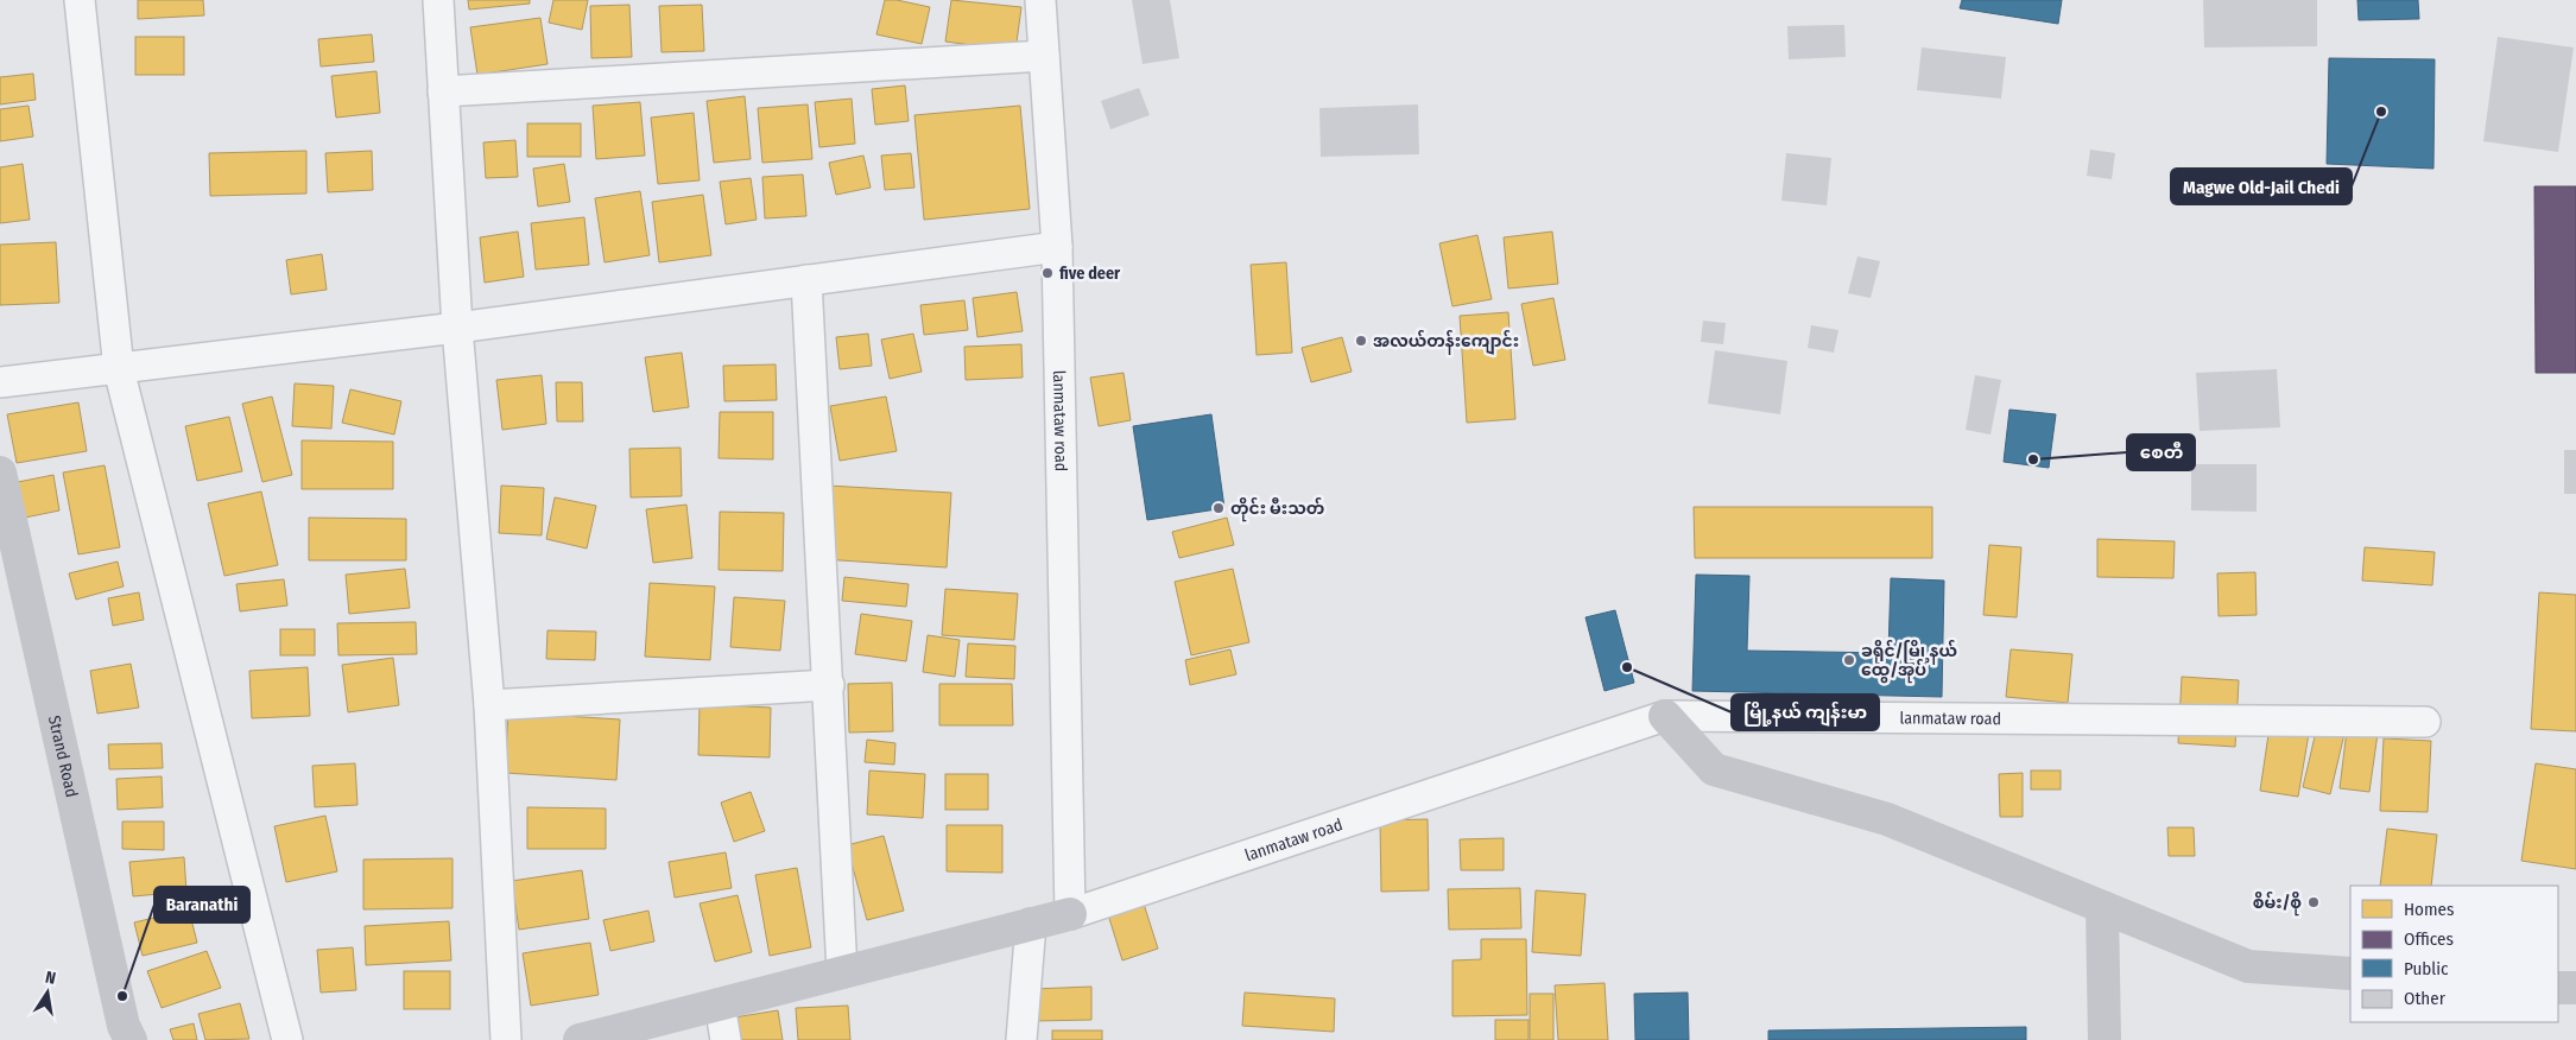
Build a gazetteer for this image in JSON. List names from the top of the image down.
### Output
{
  "streets": {
    "street": ["lanmataw road", "Strand Road"]
  },
  "places": [
    "Magwe Old-Jail Chedi",
    "five deer",
    "အလယ်တန်းကျောင်း",
    "စေတီ",
    "တိုင်း မီးသတ်",
    "ခရိုင်/မြို့နယ် ထွေ/အုပ်",
    "မြို့နယ် ကျန်းမာ",
    "စိမ်း/စို",
    "Baranathi"
  ],
  "legend": [
    "Homes",
    "Offices",
    "Public",
    "Other"
  ],
  "north": "top"
}
